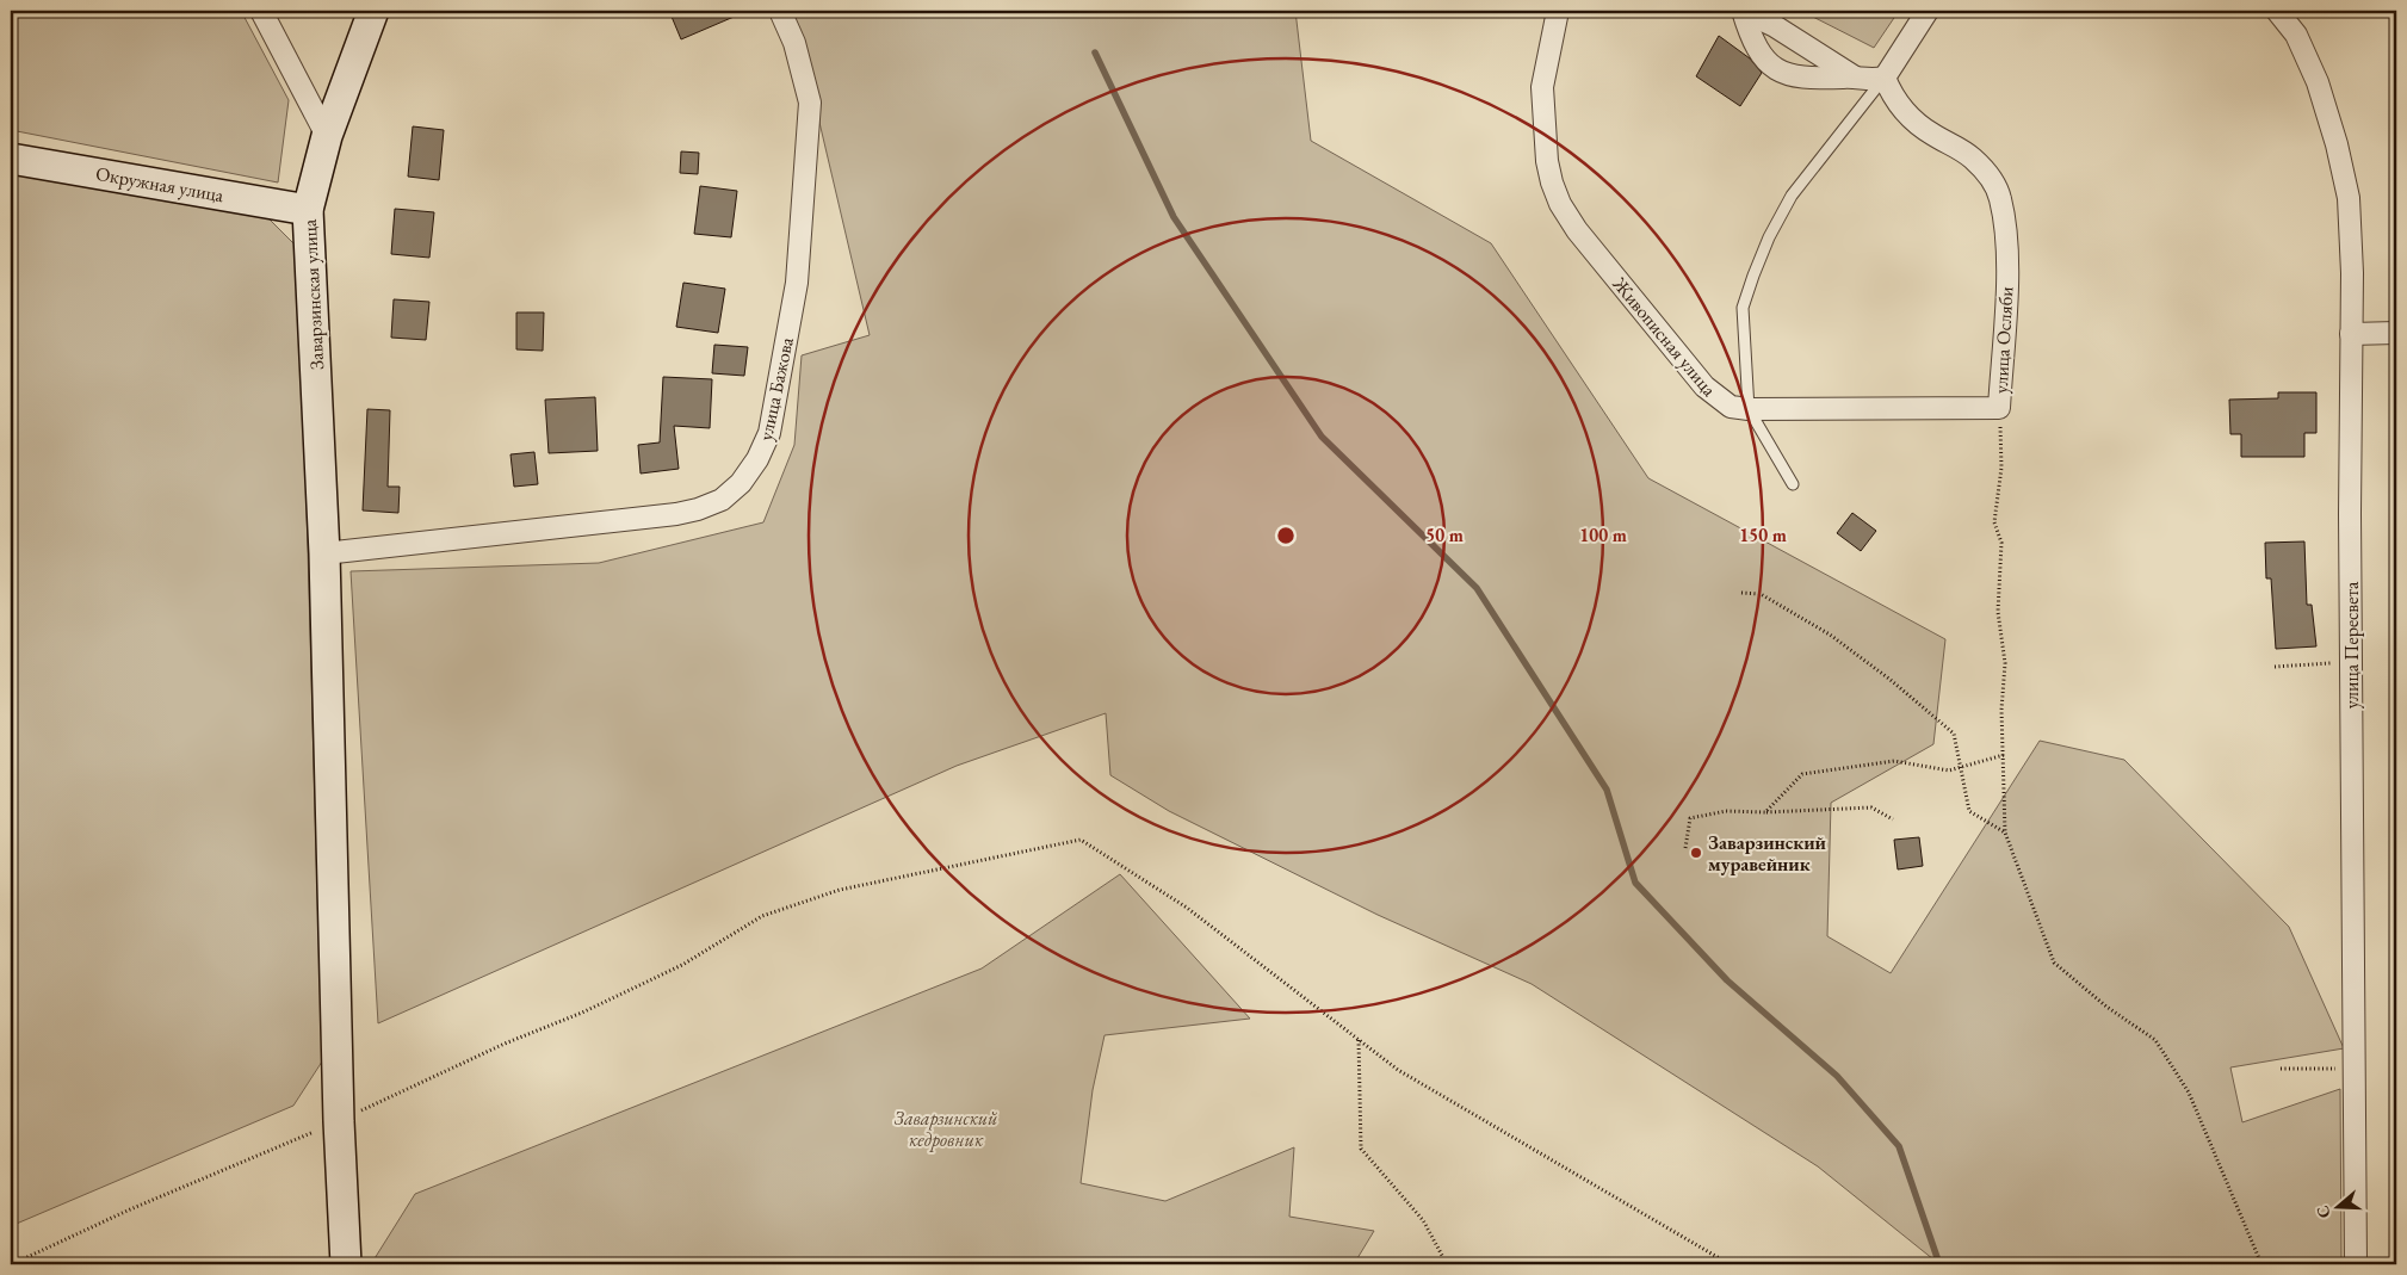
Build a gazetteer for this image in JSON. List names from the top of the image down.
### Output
{
  "streets": {
    "street": [
      "Окружная улица",
      "Заварзинская улица",
      "Живописная улица",
      "улица Осляби",
      "улица Бажова",
      "улица Пересвета"
    ]
  },
  "crossings": [
    ["Окружная улица", "Заварзинская улица"],
    ["Заварзинская улица", "улица Бажова"],
    ["Живописная улица", "улица Осляби"]
  ],
  "parks": ["Заварзинский кедровник"],
  "places": ["Заварзинский муравейник"],
  "north": "left",
  "rings": ["50 m", "100 m", "150 m"]
}
